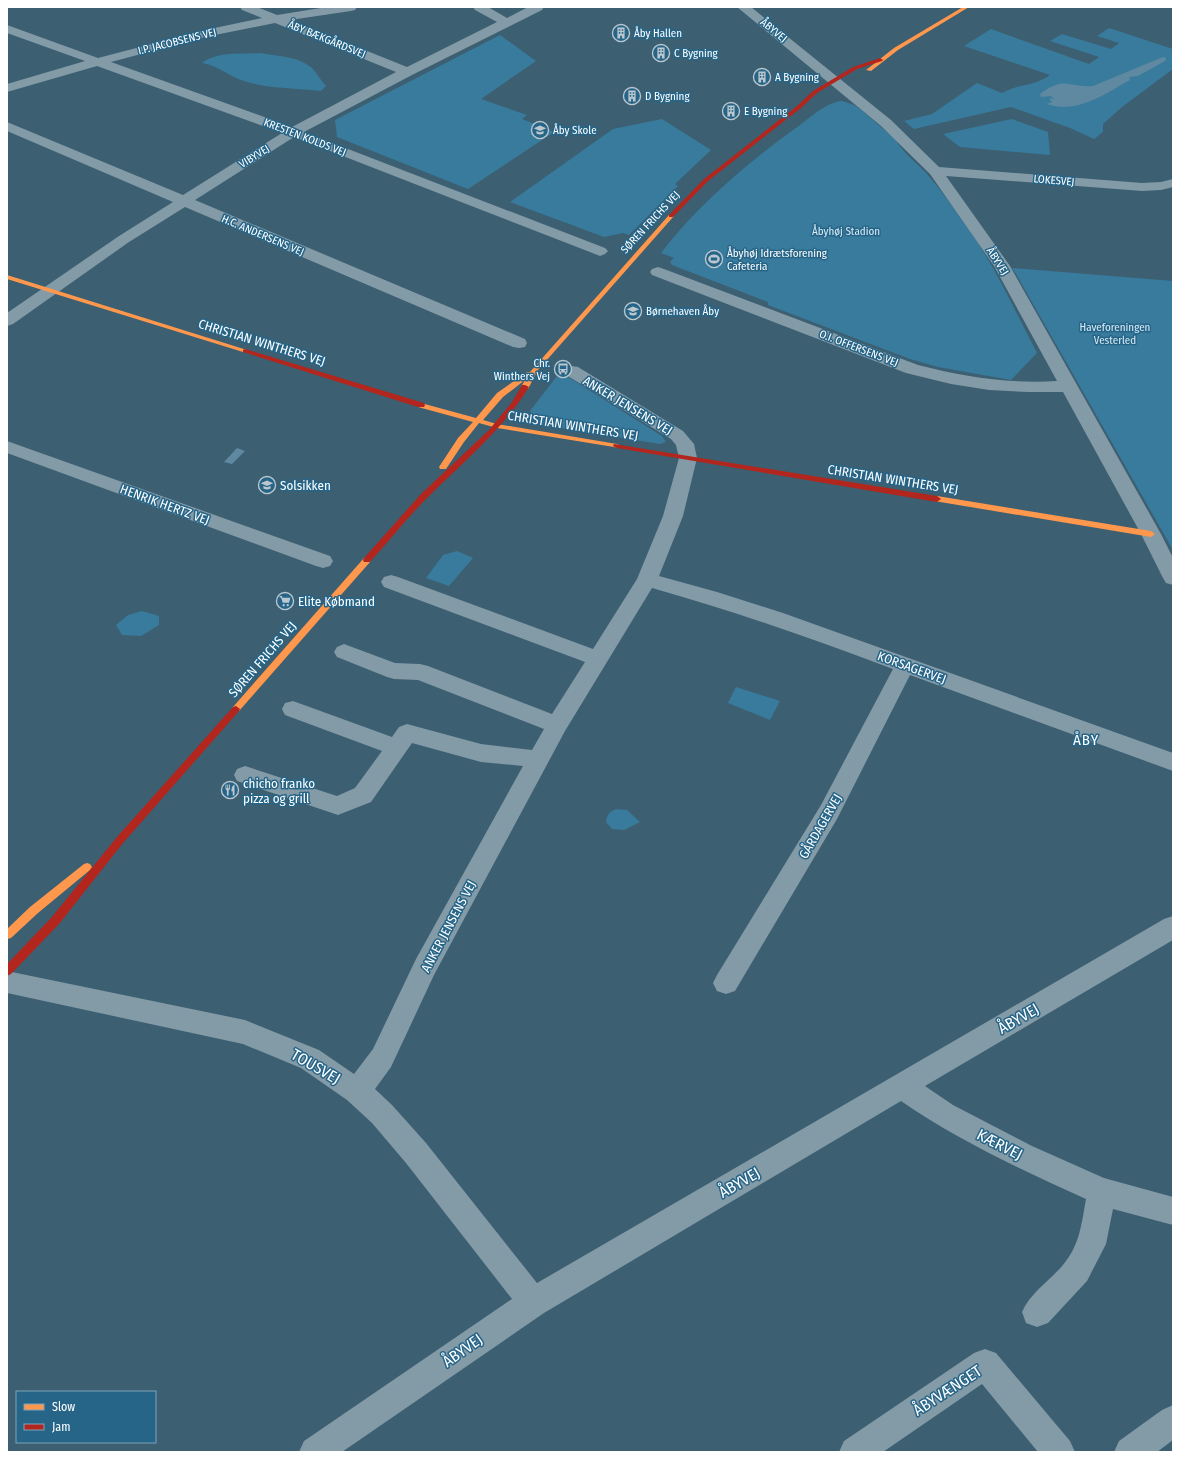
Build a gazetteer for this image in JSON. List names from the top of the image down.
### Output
{
  "streets": {
    "street": [
      "ÅBYVEJ",
      "ÅBY BÆKGÅRDSVEJ",
      "I.P. JACOBSENS VEJ",
      "KRESTEN KOLDS VEJ",
      "VIBYVEJ",
      "LOKESVEJ",
      "SØREN FRICHS VEJ",
      "H.C. ANDERSENS VEJ",
      "CHRISTIAN WINTHERS VEJ",
      "O.I. OFFERSENS VEJ",
      "ANKER JENSENS VEJ",
      "HENRIK HERTZ VEJ",
      "KORSAGERVEJ",
      "GÅRDAGERVEJ",
      "TOUSVEJ",
      "KÆRVEJ",
      "ÅBYVÆNGET"
    ]
  },
  "crossings": [
    ["ÅBYVEJ", "LOKESVEJ"],
    ["ÅBYVEJ", "SØREN FRICHS VEJ"],
    ["ÅBYVEJ", "CHRISTIAN WINTHERS VEJ"],
    ["ÅBYVEJ", "O.I. OFFERSENS VEJ"],
    ["ÅBYVEJ", "TOUSVEJ"],
    ["ÅBYVEJ", "KÆRVEJ"],
    ["ÅBY BÆKGÅRDSVEJ", "I.P. JACOBSENS VEJ"],
    ["ÅBY BÆKGÅRDSVEJ", "VIBYVEJ"],
    ["I.P. JACOBSENS VEJ", "KRESTEN KOLDS VEJ"],
    ["KRESTEN KOLDS VEJ", "VIBYVEJ"],
    ["VIBYVEJ", "H.C. ANDERSENS VEJ"],
    ["VIBYVEJ", "CHRISTIAN WINTHERS VEJ"],
    ["SØREN FRICHS VEJ", "CHRISTIAN WINTHERS VEJ"],
    ["CHRISTIAN WINTHERS VEJ", "ANKER JENSENS VEJ"],
    ["ANKER JENSENS VEJ", "KORSAGERVEJ"],
    ["ANKER JENSENS VEJ", "TOUSVEJ"],
    ["KORSAGERVEJ", "GÅRDAGERVEJ"]
  ],
  "districts": ["ÅBY"],
  "parks": ["Åbyhøj Stadion", "Haveforeningen Vesterled"],
  "places": {
    "building": [
      "Åby Hallen",
      "C Bygning",
      "A Bygning",
      "D Bygning",
      "E Bygning"
    ],
    "school or university": ["Åby Skole", "Børnehaven Åby", "Solsikken"],
    "sports": ["Åbyhøj Idrætsforening Cafeteria"],
    "bus stop": ["Chr. Winthers Vej"],
    "supermarket": ["Elite Købmand"],
    "restaurant": ["chicho franko pizza og grill"]
  },
  "legend": ["Slow", "Jam"]
}
